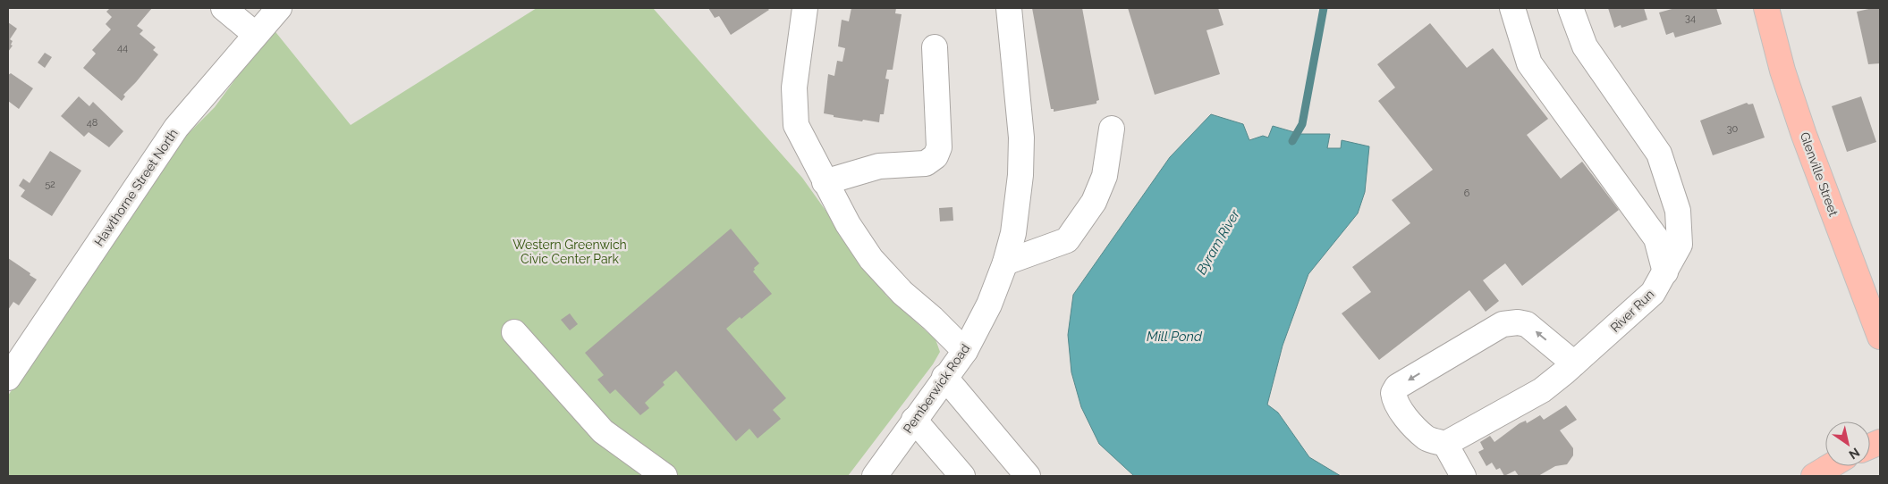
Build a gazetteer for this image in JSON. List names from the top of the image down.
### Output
{
  "streets": {
    "main road": ["Glenville Street"],
    "street": ["Hawthorne Street North", "River Run", "Pemberwick Road"]
  },
  "water": ["Byram River", "Mill Pond"],
  "parks": ["Western Greenwich Civic Center Park"],
  "house_numbers": [
    "34",
    "44",
    "48",
    "30",
    "52",
    "6"
  ],
  "north": "bottom right"
}
